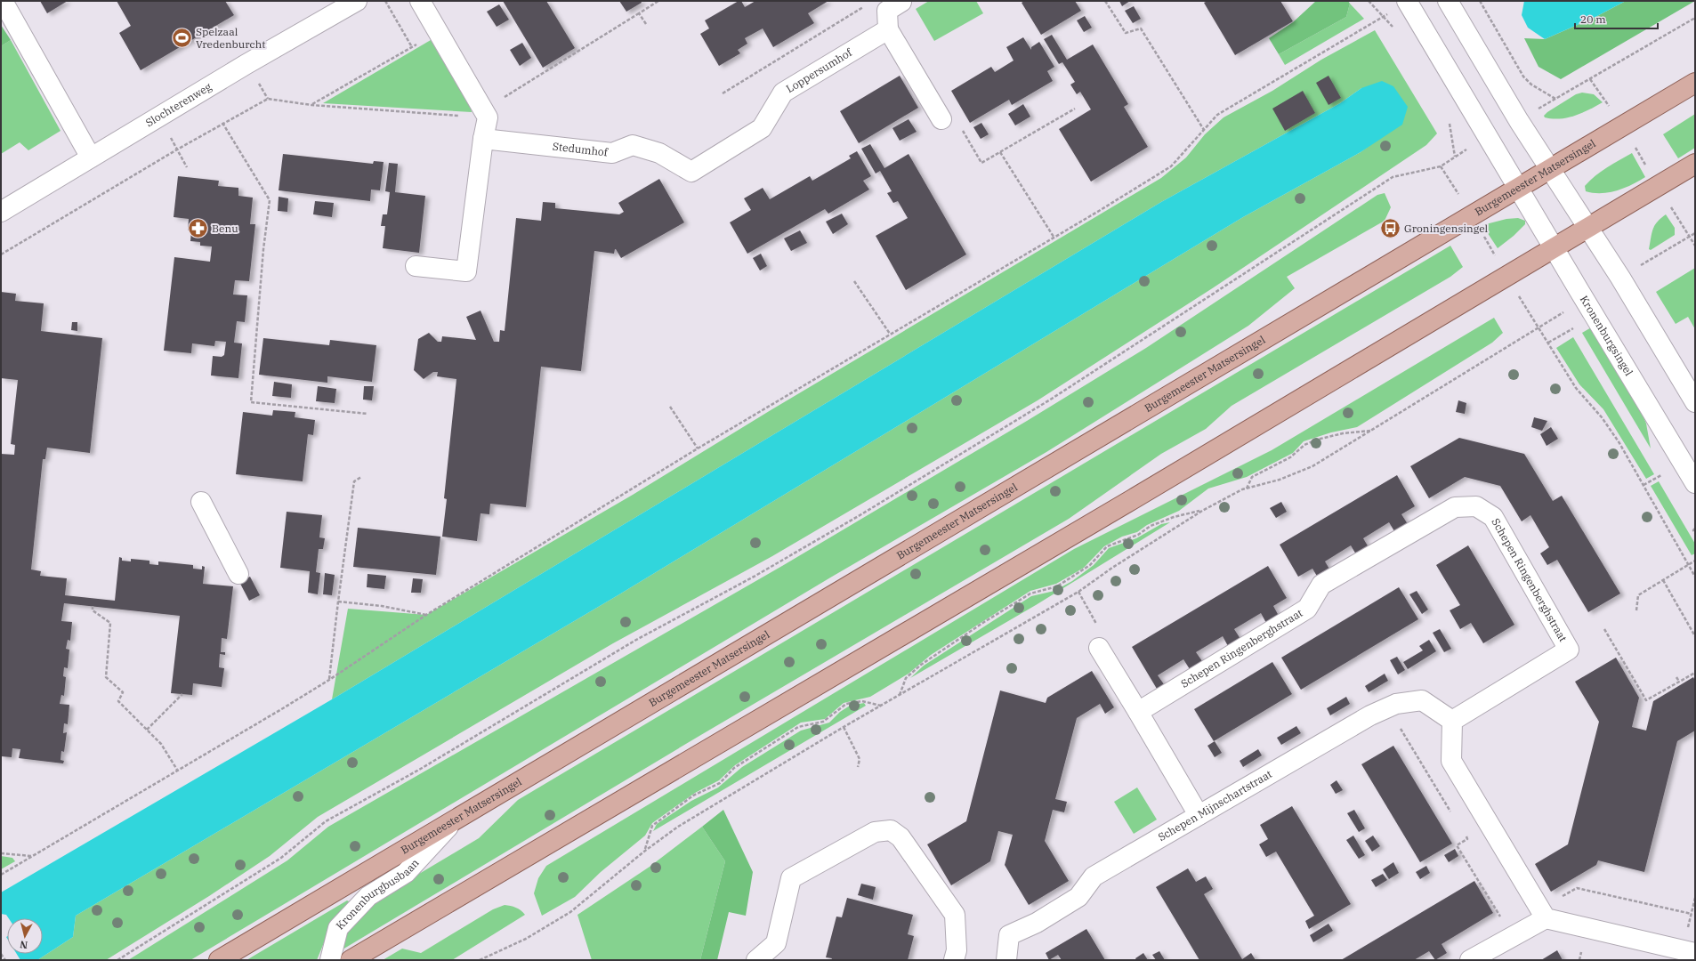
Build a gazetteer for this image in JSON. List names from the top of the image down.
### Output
{
  "streets": {
    "main road": ["Burgemeester Matsersingel"],
    "street": [
      "Loppersumhof",
      "Slochterenweg",
      "Stedumhof",
      "Kronenburgsingel",
      "Schepen Ringenberghstraat",
      "Schepen Mijnschartstraat",
      "Kronenburgbusbaan"
    ]
  },
  "crossings": [
    ["Loppersumhof", "Stedumhof"],
    ["Burgemeester Matsersingel", "Kronenburgsingel"],
    ["Burgemeester Matsersingel", "Kronenburgbusbaan"],
    ["Schepen Ringenberghstraat", "Schepen Mijnschartstraat"]
  ],
  "places": {
    "sports": ["Spelzaal Vredenburcht"],
    "pharmacy": ["Benu"],
    "bus stop": ["Groningensingel"]
  },
  "scale_bar": "20 m",
  "north": "bottom"
}
